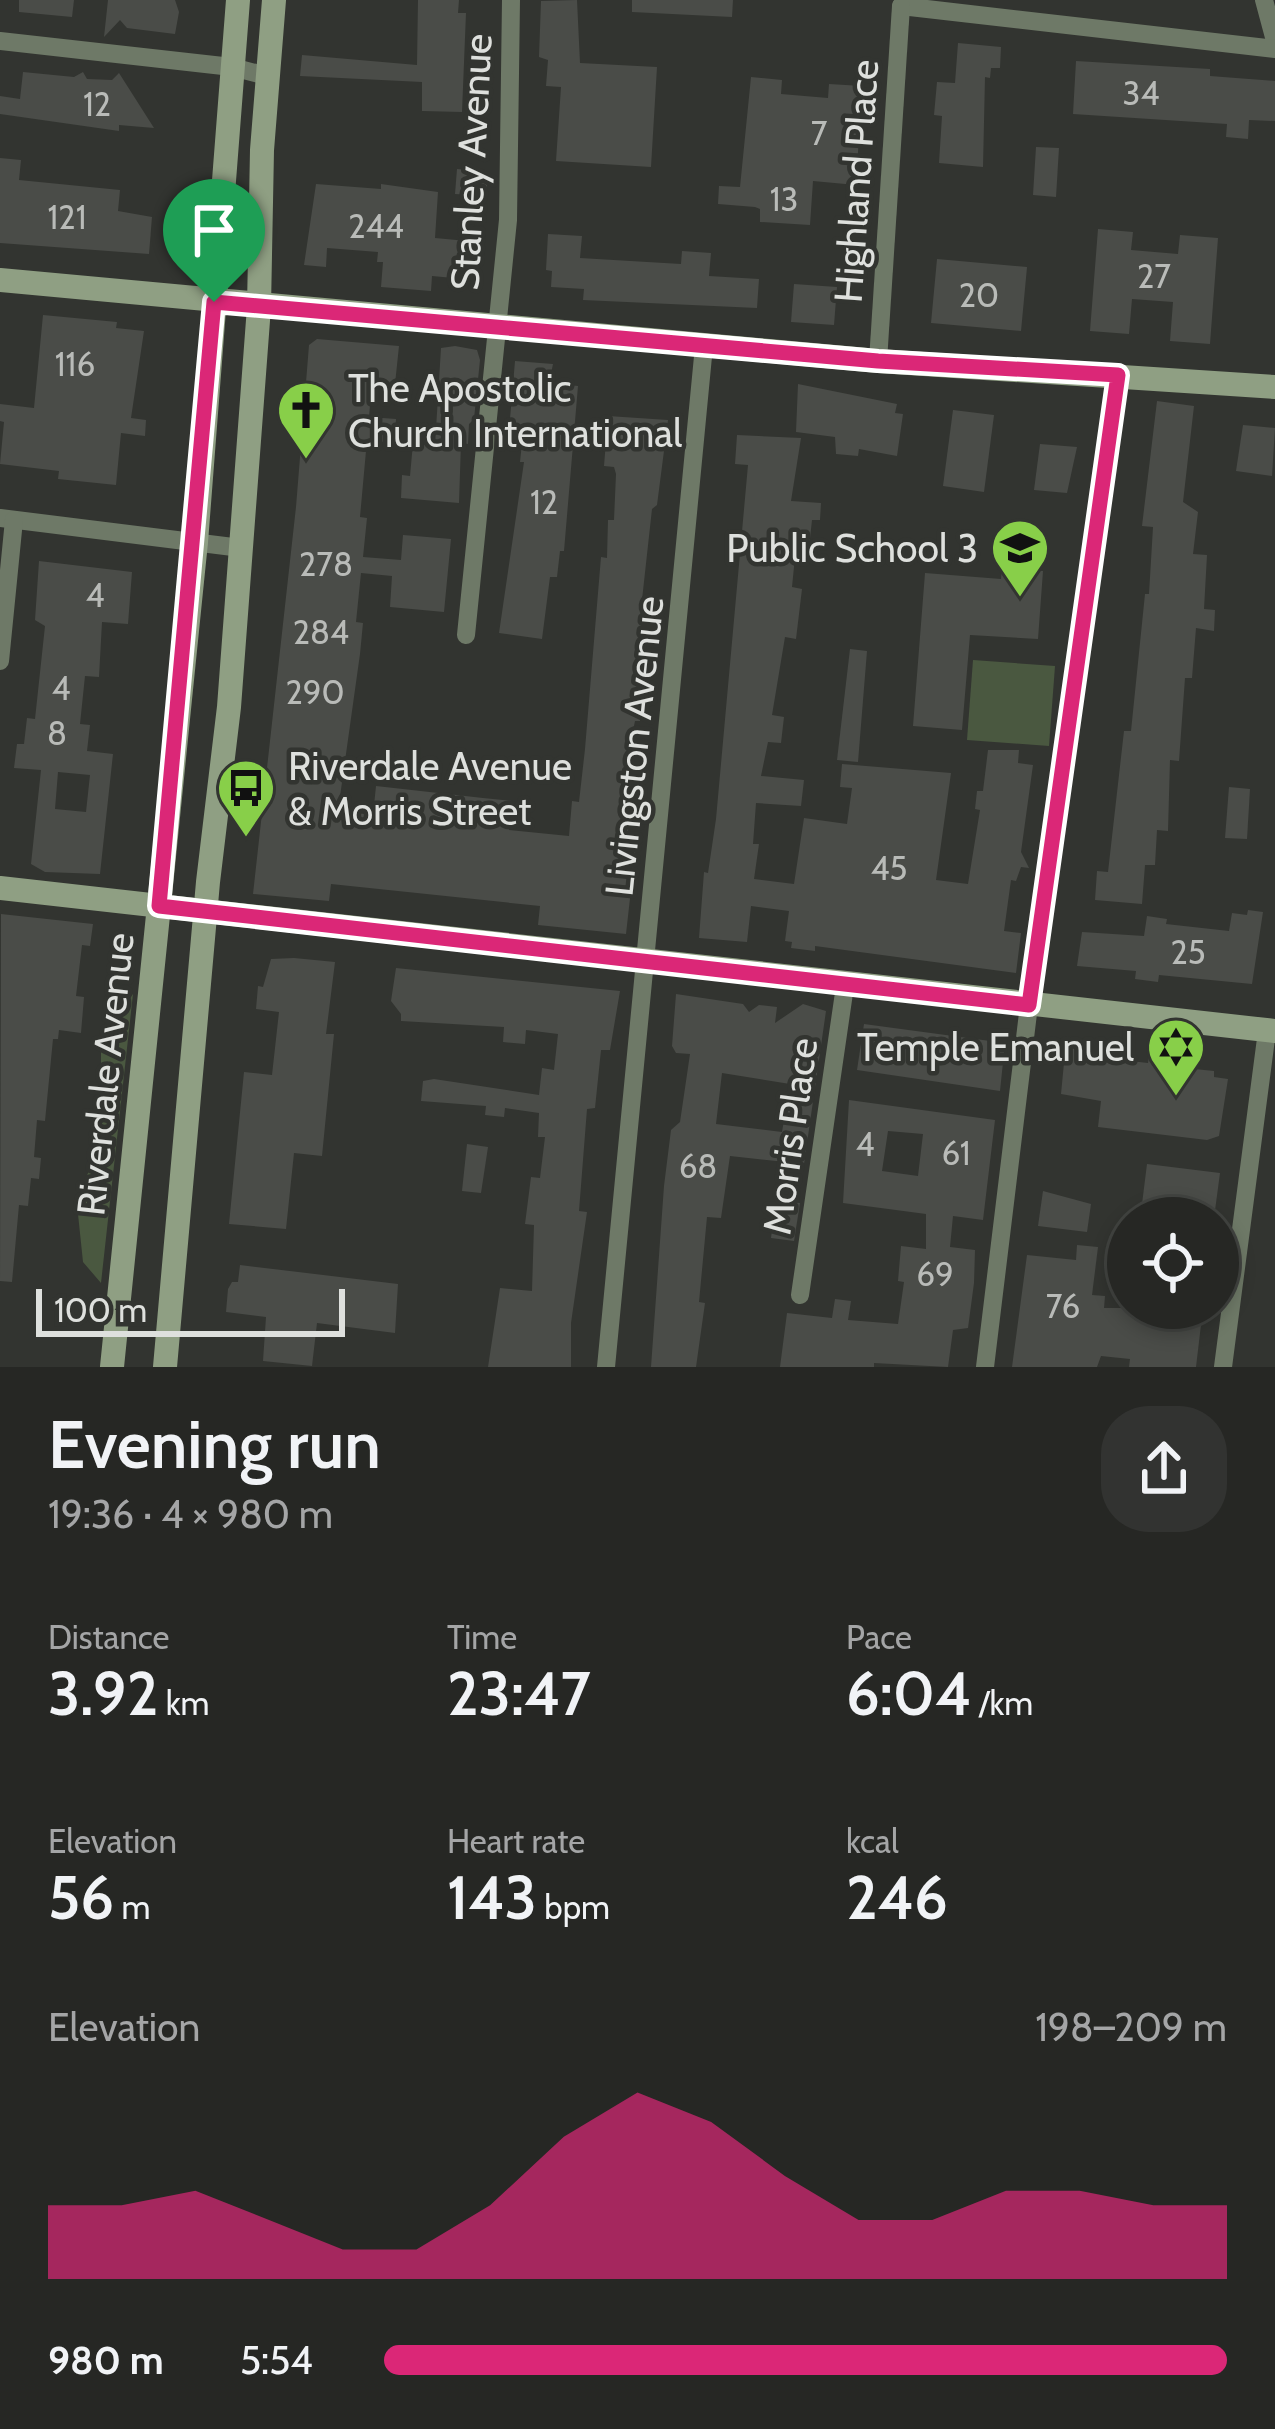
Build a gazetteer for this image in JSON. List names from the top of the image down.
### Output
{
  "streets": {
    "main road": ["Riverdale Avenue"],
    "street": [
      "Stanley Avenue",
      "Highland Place",
      "Livingston Avenue",
      "Morris Place"
    ]
  },
  "places": {
    "church": ["The Apostolic Church International"],
    "school or university": ["Public School 3"],
    "bus stop": ["Riverdale Avenue & Morris Street"],
    "synagogue": ["Temple Emanuel"]
  },
  "house_numbers": [
    "34",
    "12",
    "7",
    "13",
    "121",
    "244",
    "27",
    "20",
    "116",
    "12",
    "278",
    "4",
    "284",
    "4",
    "290",
    "8",
    "45",
    "25",
    "4",
    "61",
    "68",
    "69",
    "76"
  ],
  "scale_bar": "100 m",
  "page": {
    "scale": "100 m",
    "heading": ["Evening run", "19:36 · 4 × 980 m"],
    "stats": [
      ["Distance", "3.92 km"],
      ["Time", "23:47"],
      ["Pace", "6:04 /km"],
      ["Elevation", "56 m"],
      ["Heart rate", "143 bpm"],
      ["kcal", "246"]
    ],
    "chart": ["Elevation", "198–209 m"],
    "list": [
      {
        "name": "980 m",
        "note": "5:54"
      }
    ]
  }
}
